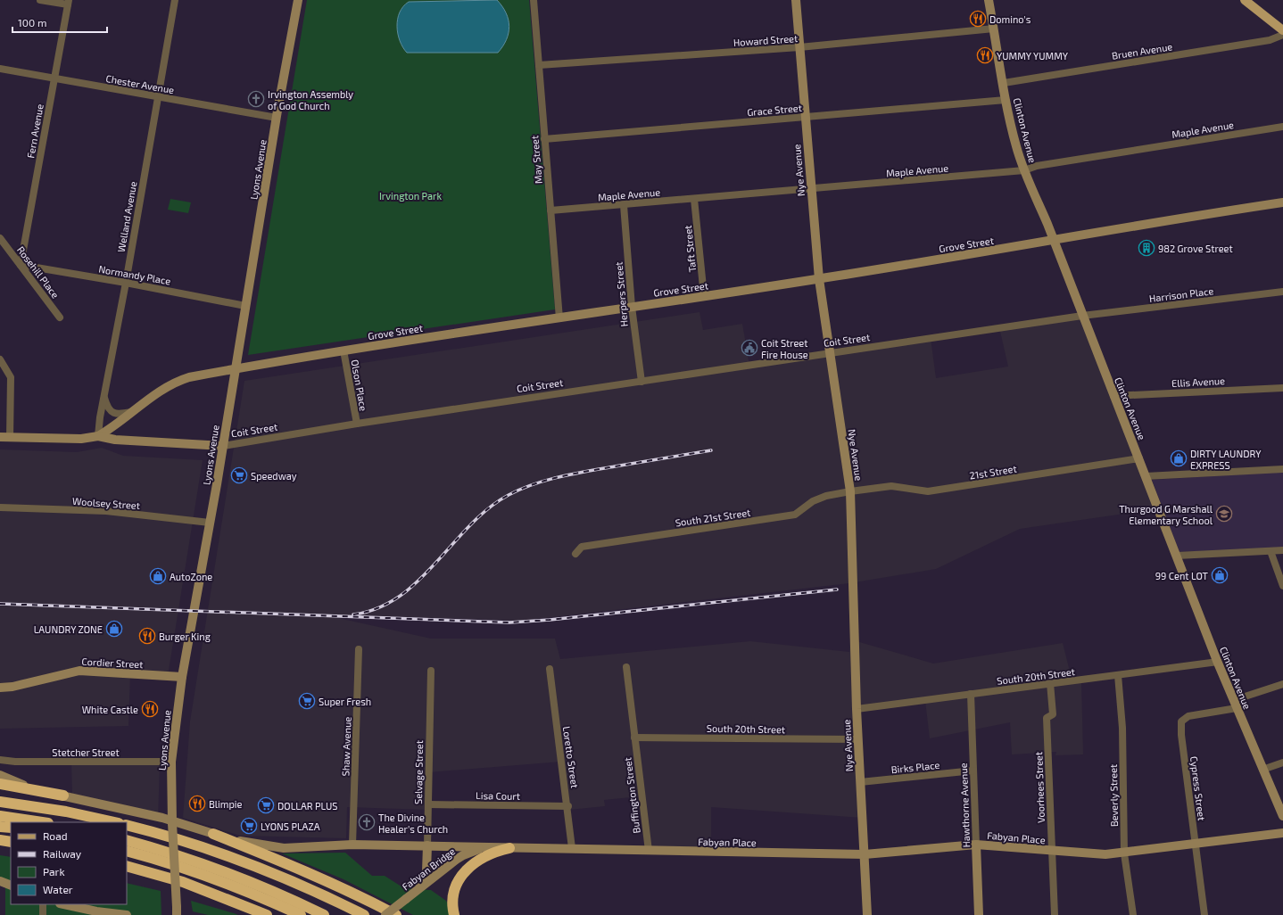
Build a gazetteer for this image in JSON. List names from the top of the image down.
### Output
{
  "streets": {
    "main road": [
      "Clinton Avenue",
      "Lyons Avenue",
      "Nye Avenue",
      "Grove Street",
      "Coit Street",
      "Cordier Street",
      "Selvage Street",
      "Hawthorne Avenue",
      "Fabyan Place",
      "Fabyan Bridge"
    ],
    "street": [
      "Howard Street",
      "Bruen Avenue",
      "Chester Avenue",
      "Grace Street",
      "Maple Avenue",
      "Fern Avenue",
      "May Street",
      "Welland Avenue",
      "Taft Street",
      "Rosehill Place",
      "Normandy Place",
      "Herpers Street",
      "Harrison Place",
      "Ellis Avenue",
      "Olson Place",
      "21st Street",
      "Woolsey Street",
      "South 21st Street",
      "South 20th Street",
      "Shaw Avenue",
      "Stetcher Street",
      "Loretto Street",
      "Birks Place",
      "Voorhees Street",
      "Cypress Street",
      "Lisa Court",
      "Buffington Street",
      "Beverly Street"
    ]
  },
  "crossings": [
    ["Howard Street", "Clinton Avenue"],
    ["Howard Street", "May Street"],
    ["Howard Street", "Nye Avenue"],
    ["Bruen Avenue", "Clinton Avenue"],
    ["Chester Avenue", "Fern Avenue"],
    ["Chester Avenue", "Lyons Avenue"],
    ["Chester Avenue", "Welland Avenue"],
    ["Grace Street", "Clinton Avenue"],
    ["Grace Street", "May Street"],
    ["Grace Street", "Nye Avenue"],
    ["Maple Avenue", "Clinton Avenue"],
    ["Maple Avenue", "May Street"],
    ["Maple Avenue", "Nye Avenue"],
    ["Maple Avenue", "Taft Street"],
    ["Maple Avenue", "Herpers Street"],
    ["Clinton Avenue", "Grove Street"],
    ["Clinton Avenue", "Harrison Place"],
    ["Clinton Avenue", "Coit Street"],
    ["Clinton Avenue", "Ellis Avenue"],
    ["Clinton Avenue", "21st Street"],
    ["Clinton Avenue", "South 20th Street"],
    ["Clinton Avenue", "Cypress Street"],
    ["Fern Avenue", "Rosehill Place"],
    ["Fern Avenue", "Normandy Place"],
    ["May Street", "Grove Street"],
    ["Lyons Avenue", "Grove Street"],
    ["Lyons Avenue", "Normandy Place"],
    ["Lyons Avenue", "Coit Street"],
    ["Lyons Avenue", "Woolsey Street"],
    ["Lyons Avenue", "Cordier Street"],
    ["Lyons Avenue", "Stetcher Street"],
    ["Lyons Avenue", "Fabyan Place"],
    ["Nye Avenue", "Grove Street"],
    ["Nye Avenue", "Coit Street"],
    ["Nye Avenue", "21st Street"],
    ["Nye Avenue", "South 21st Street"],
    ["Nye Avenue", "South 20th Street"],
    ["Nye Avenue", "Birks Place"],
    ["Nye Avenue", "Fabyan Place"],
    ["Welland Avenue", "Grove Street"],
    ["Welland Avenue", "Normandy Place"],
    ["Welland Avenue", "Coit Street"],
    ["Grove Street", "Taft Street"],
    ["Grove Street", "Herpers Street"],
    ["Grove Street", "Coit Street"],
    ["Grove Street", "Olson Place"],
    ["Rosehill Place", "Normandy Place"],
    ["Herpers Street", "Coit Street"],
    ["Harrison Place", "Coit Street"],
    ["Coit Street", "Olson Place"],
    ["21st Street", "South 21st Street"],
    ["South 20th Street", "Voorhees Street"],
    ["South 20th Street", "Buffington Street"],
    ["South 20th Street", "Beverly Street"],
    ["South 20th Street", "Hawthorne Avenue"],
    ["Shaw Avenue", "Fabyan Place"],
    ["Loretto Street", "Lisa Court"],
    ["Loretto Street", "Fabyan Place"],
    ["Birks Place", "Hawthorne Avenue"],
    ["Selvage Street", "Lisa Court"],
    ["Selvage Street", "Fabyan Place"],
    ["Selvage Street", "Fabyan Bridge"],
    ["Voorhees Street", "Fabyan Place"],
    ["Cypress Street", "Fabyan Place"],
    ["Buffington Street", "Fabyan Place"],
    ["Beverly Street", "Fabyan Place"],
    ["Hawthorne Avenue", "Fabyan Place"],
    ["Fabyan Place", "Fabyan Bridge"]
  ],
  "parks": ["Irvington Park"],
  "places": {
    "restaurant": [
      "Domino's",
      "YUMMY YUMMY",
      "Burger King",
      "White Castle",
      "Blimpie"
    ],
    "church": ["Irvington Assembly of God Church", "The Divine Healer's Church"],
    "building": ["982 Grove Street"],
    "public building": ["Coit Street Fire House"],
    "shop": [
      "DIRTY LAUNDRY EXPRESS",
      "99 Cent LOT",
      "AutoZone",
      "LAUNDRY ZONE"
    ],
    "supermarket": [
      "Speedway",
      "Super Fresh",
      "DOLLAR PLUS",
      "LYONS PLAZA"
    ],
    "school or university": ["Thurgood G Marshall Elementary School"]
  },
  "legend": [
    "Road",
    "Railway",
    "Park",
    "Water"
  ],
  "scale_bar": "100 m"
}
